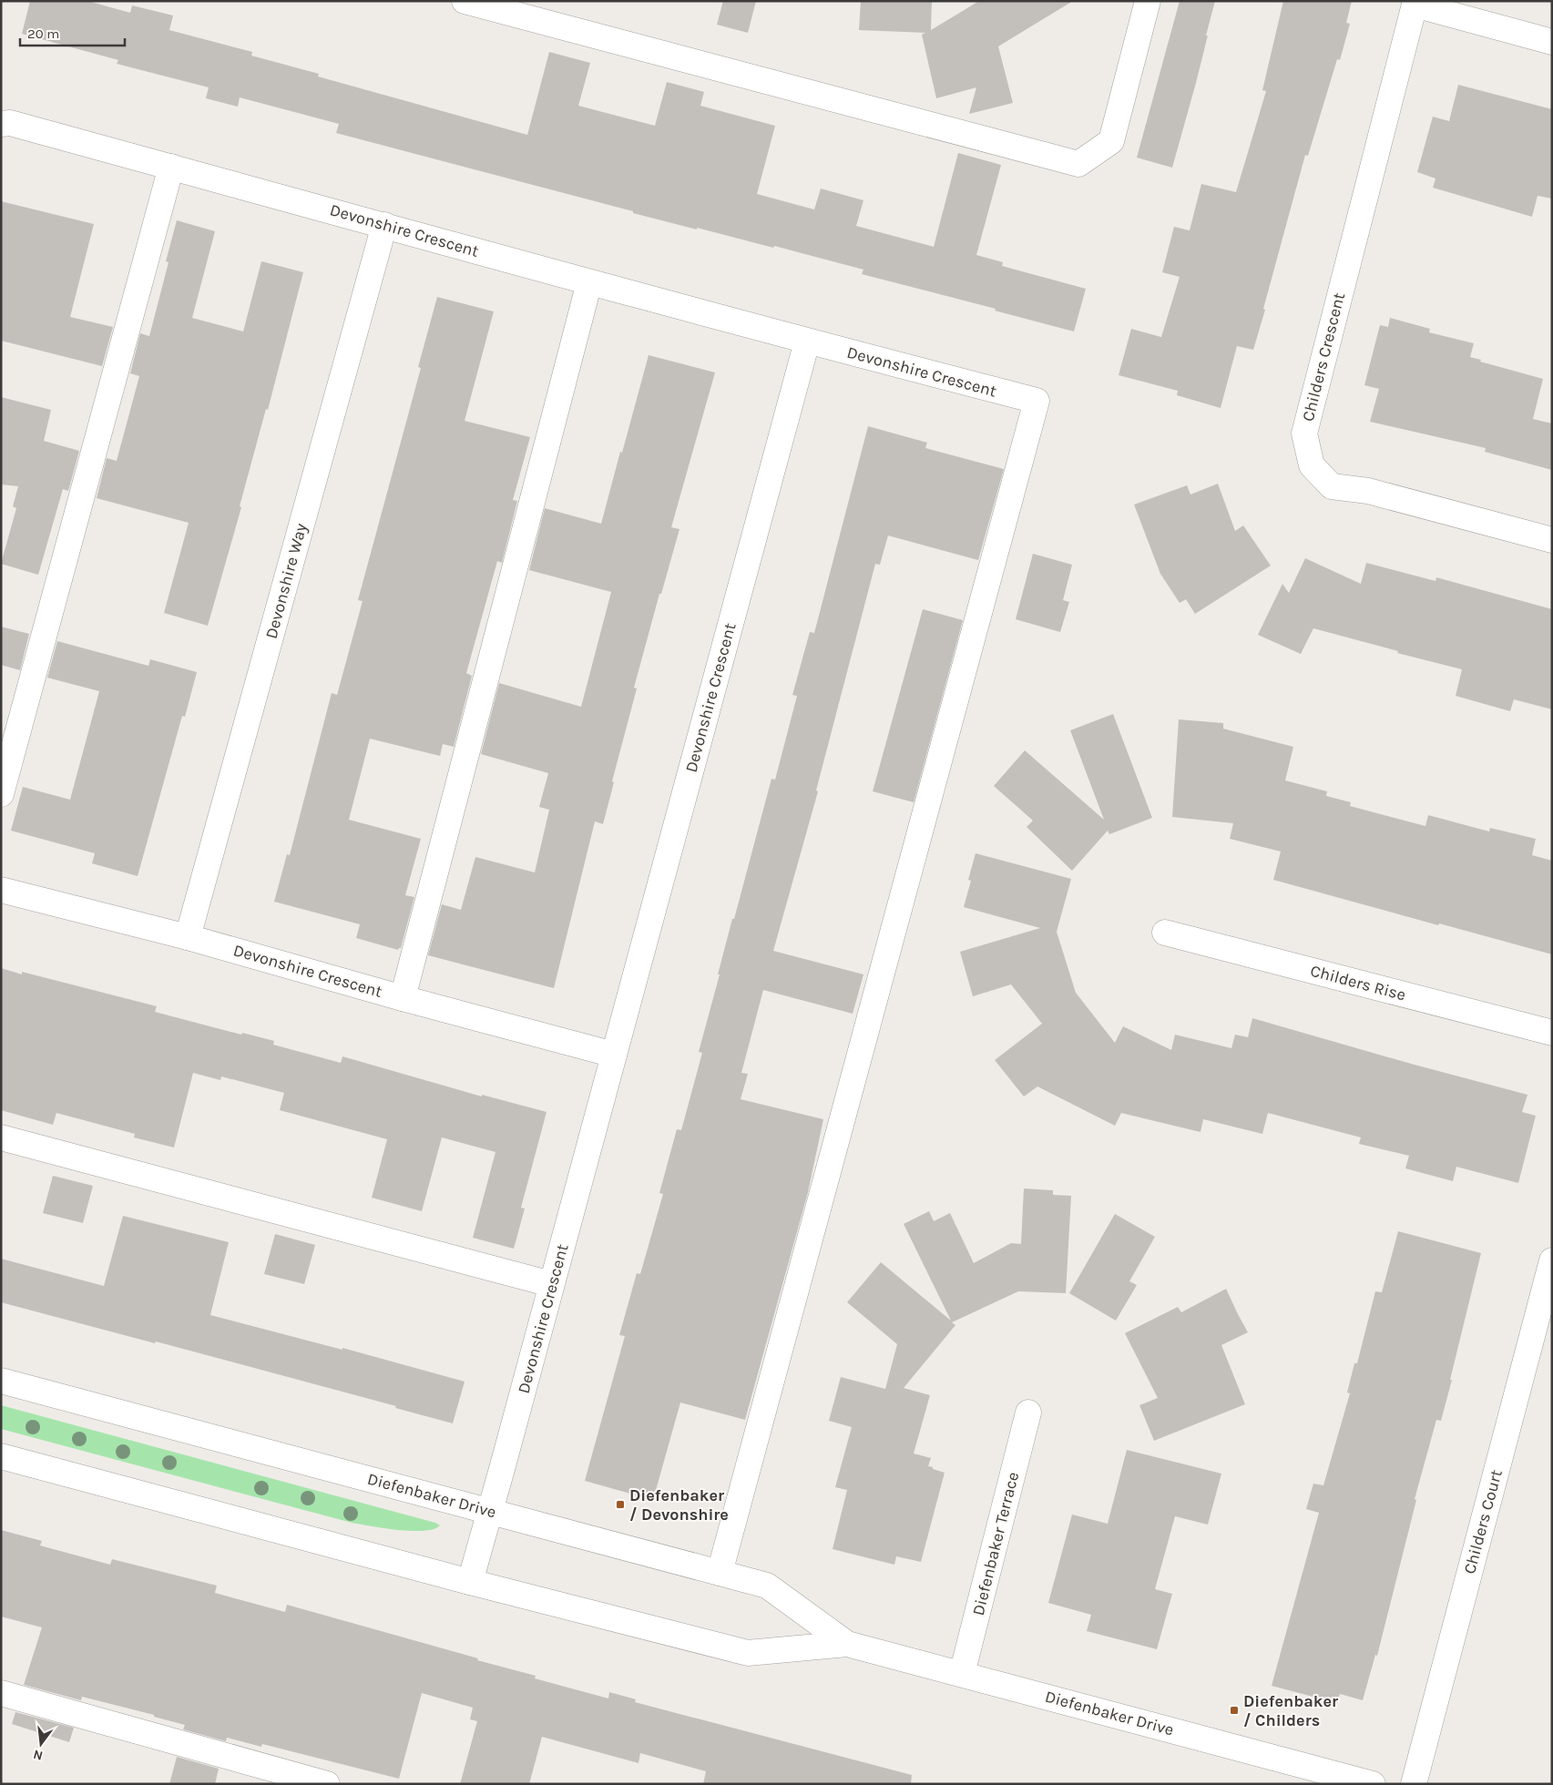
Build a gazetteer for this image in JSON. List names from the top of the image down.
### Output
{
  "streets": {
    "street": [
      "Devonshire Crescent",
      "Childers Crescent",
      "Devonshire Way",
      "Childers Rise",
      "Diefenbaker Drive",
      "Childers Court",
      "Diefenbaker Terrace"
    ]
  },
  "crossings": [
    ["Devonshire Crescent", "Devonshire Way"],
    ["Devonshire Crescent", "Diefenbaker Drive"],
    ["Diefenbaker Drive", "Diefenbaker Terrace"]
  ],
  "places": {
    "transit": ["Diefenbaker / Devonshire", "Diefenbaker / Childers"]
  },
  "scale_bar": "20 m",
  "north": "bottom"
}
